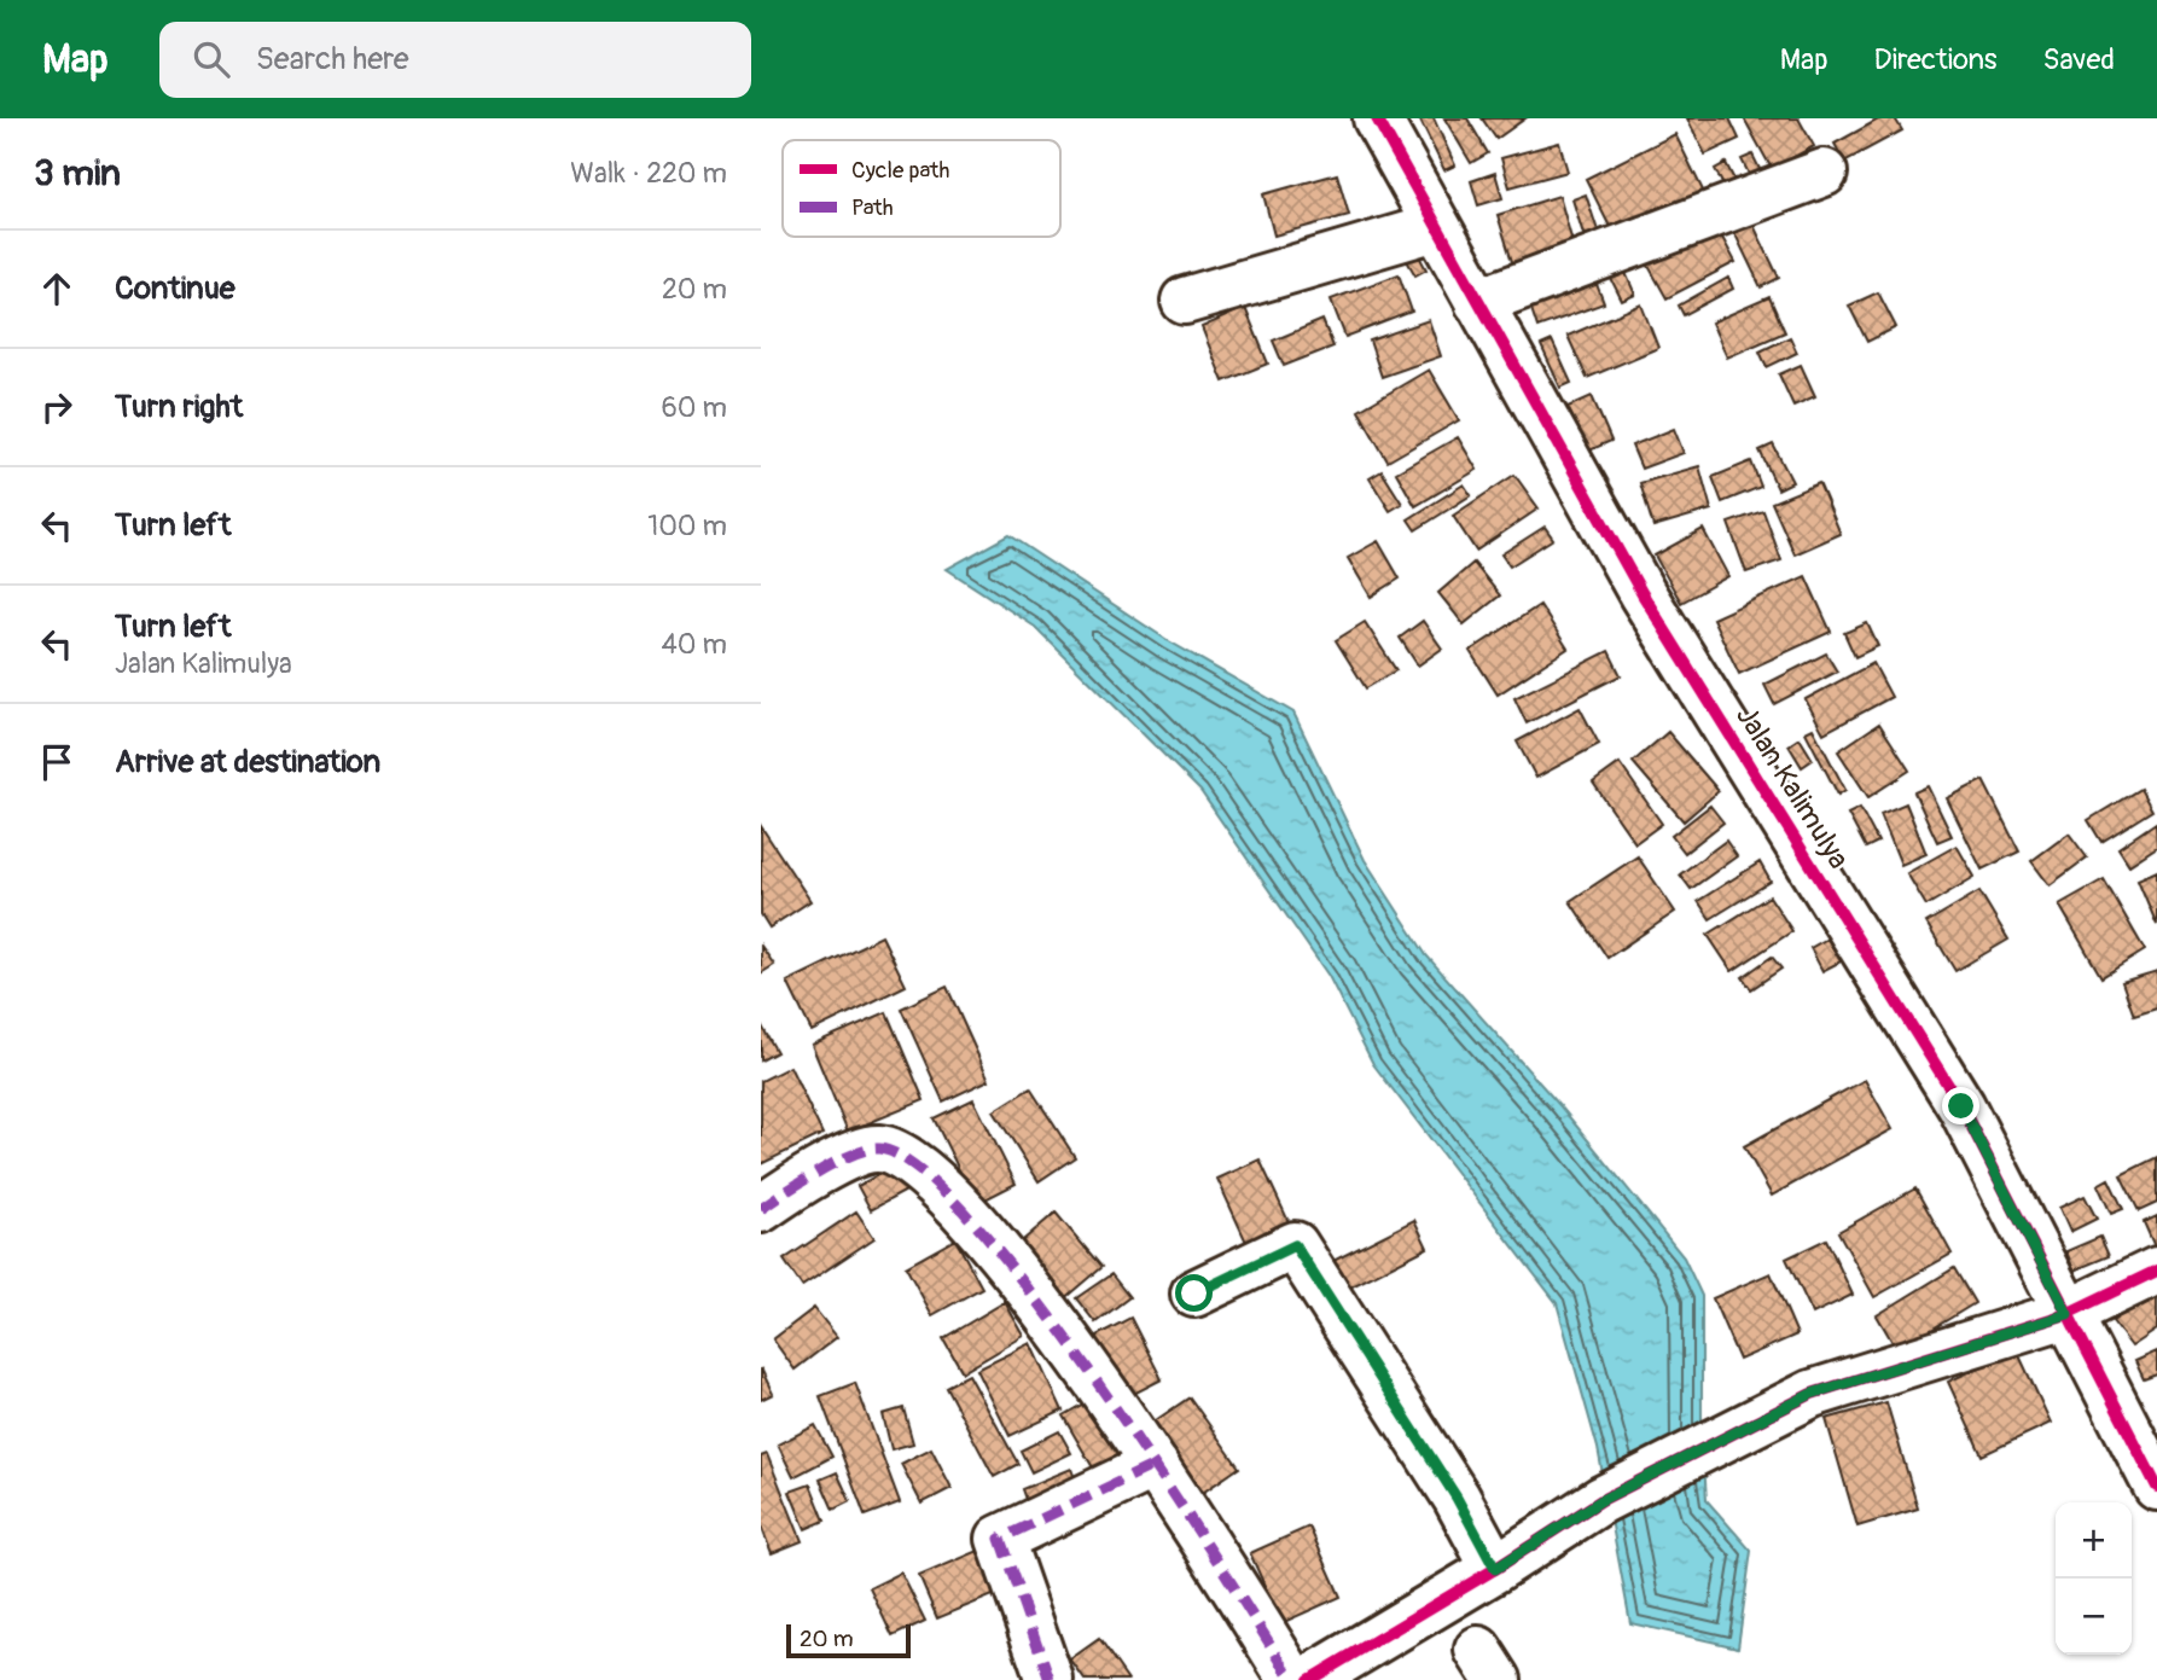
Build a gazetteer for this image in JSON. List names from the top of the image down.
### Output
{
  "streets": {
    "street": ["Jalan Kalimulya"]
  },
  "legend": ["Cycle path", "Path"],
  "scale_bar": "20 m",
  "page": {
    "header": "Map",
    "search": "Search here",
    "nav": ["Map", "Directions", "Saved"],
    "heading": ["3 min", "Walk · 220 m"],
    "list": [
      ["Continue", "20 m"],
      ["Turn right", "60 m"],
      ["Turn left", "100 m"],
      ["Turn left", "Jalan Kalimulya", "40 m"],
      "Arrive at destination"
    ],
    "map_buttons": ["+", "−"],
    "scale": "20 m"
  }
}
